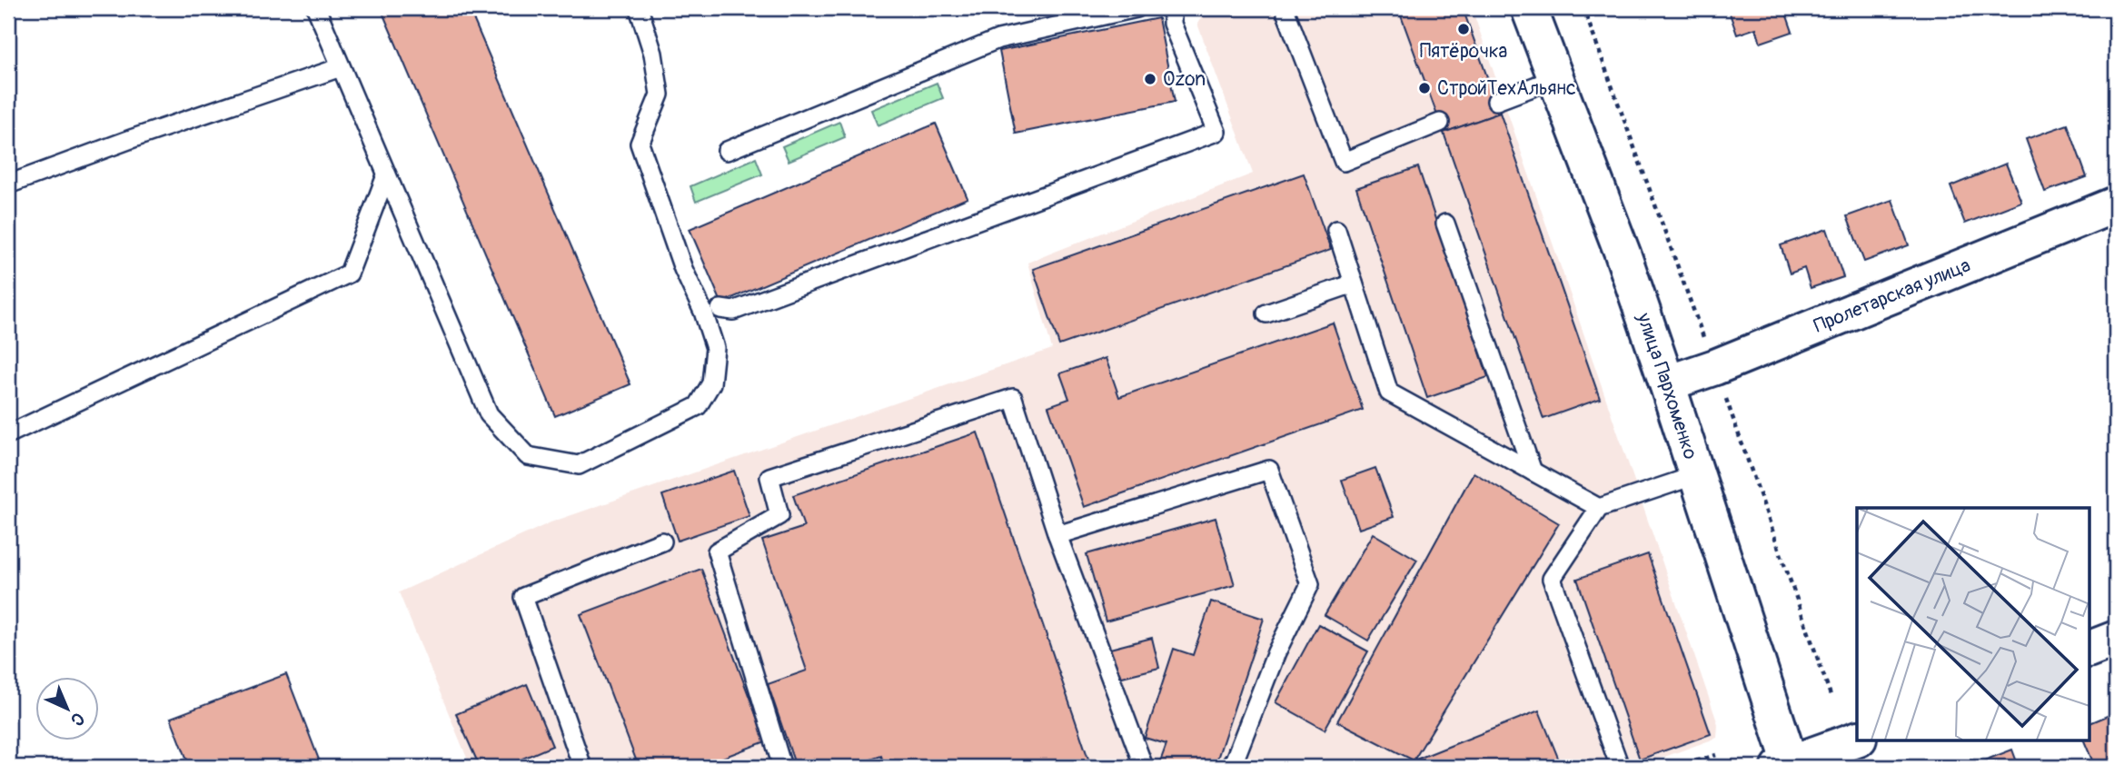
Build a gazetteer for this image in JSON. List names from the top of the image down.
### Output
{
  "streets": {
    "main road": ["Пролетарская улица", "улица Пархоменко"]
  },
  "crossings": [
    ["Пролетарская улица", "улица Пархоменко"]
  ],
  "places": ["Пятёрочка", "Ozon", "СтройТехАльянс"],
  "north": "bottom right"
}
